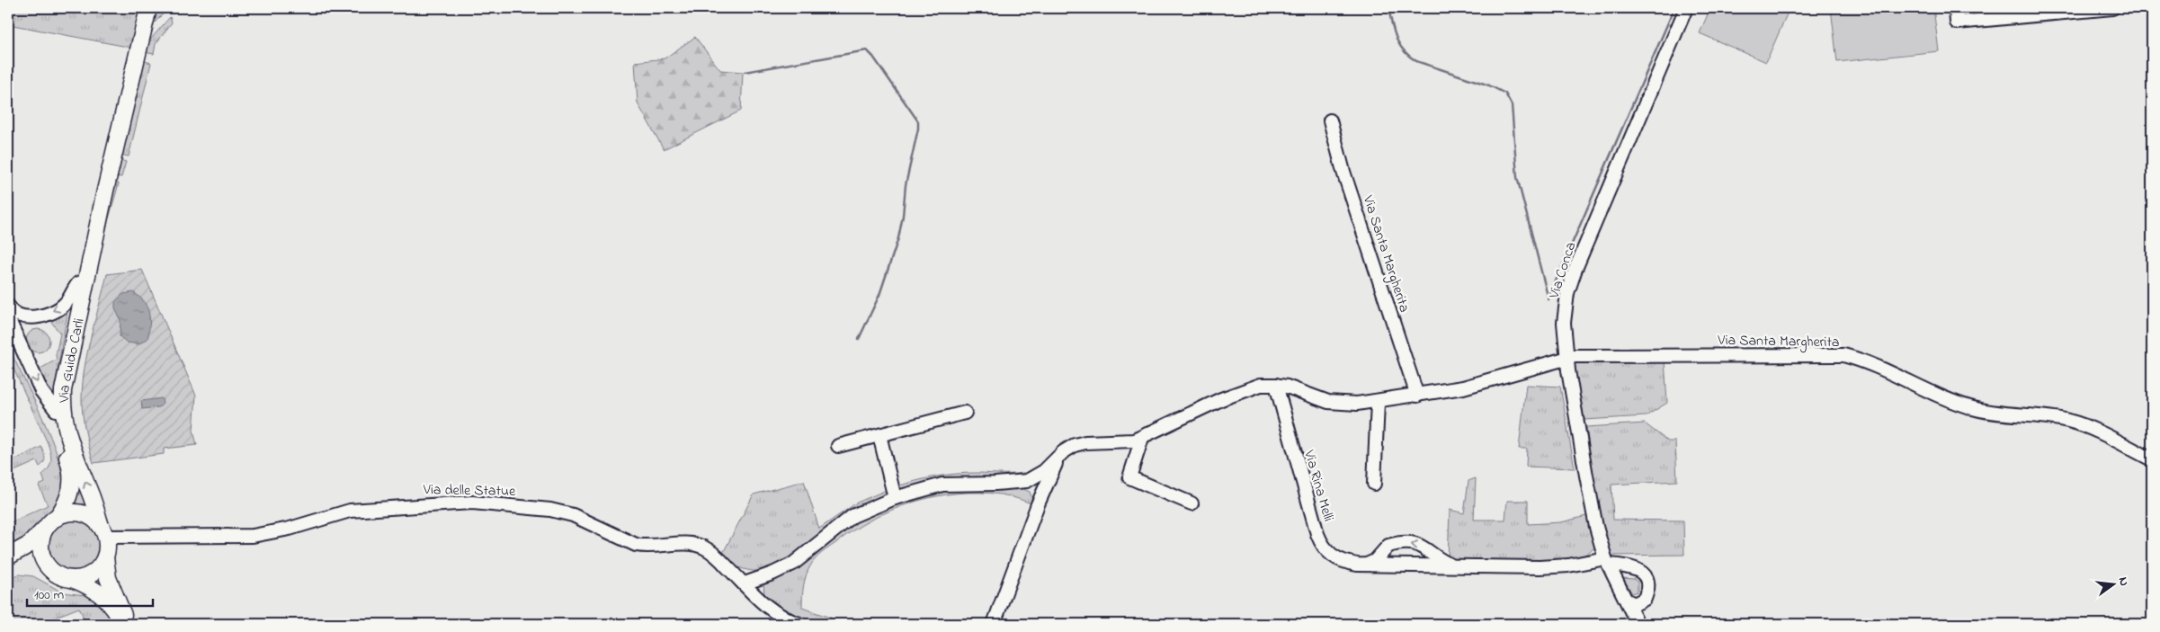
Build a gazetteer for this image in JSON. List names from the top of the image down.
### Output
{
  "streets": {
    "main road": ["Via Guido Carli"],
    "street": [
      "Via Santa Margherita",
      "Via Conca",
      "Via Rina Melli",
      "Via delle Statue"
    ]
  },
  "crossings": [
    ["Via Santa Margherita", "Via Conca"],
    ["Via Santa Margherita", "Via Rina Melli"],
    ["Via Conca", "Via Rina Melli"],
    ["Via Guido Carli", "Via delle Statue"]
  ],
  "scale_bar": "100 m",
  "north": "right"
}
